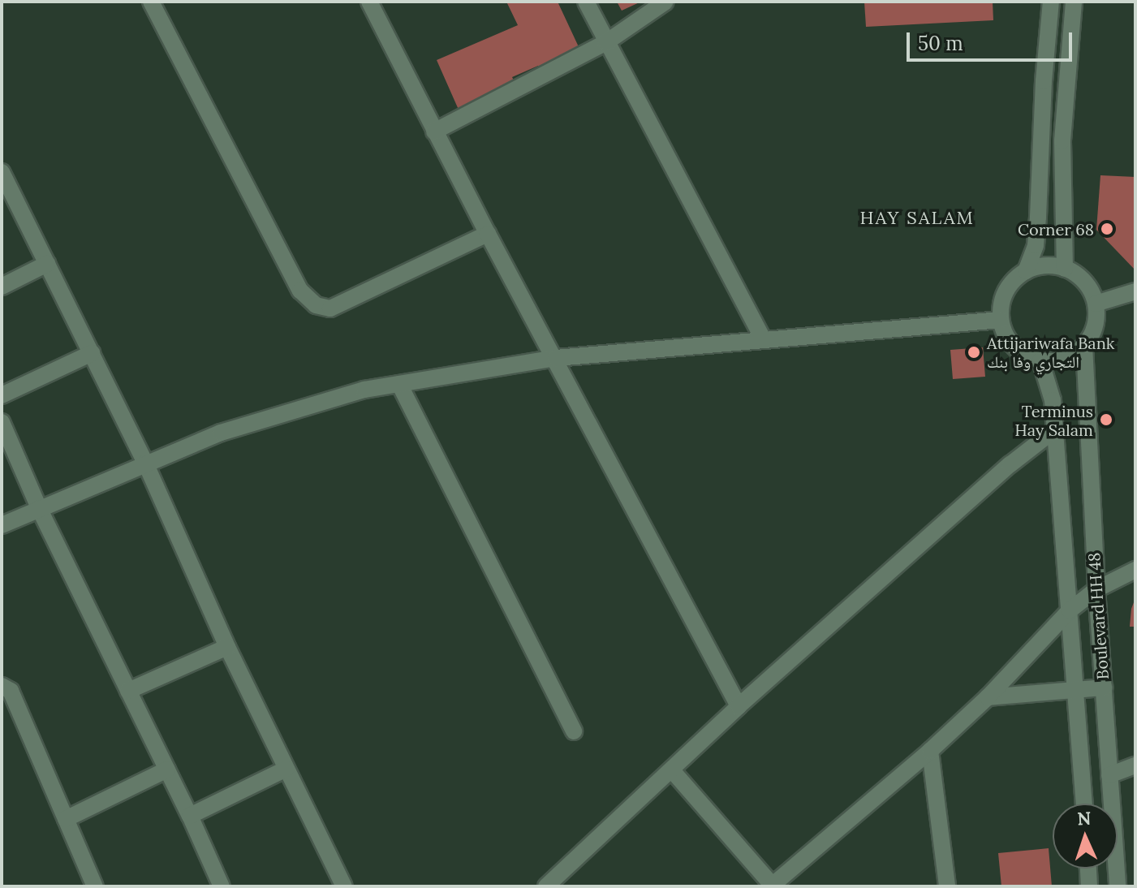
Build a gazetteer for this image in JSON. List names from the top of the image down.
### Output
{
  "streets": {
    "street": ["Boulevard HH 48"]
  },
  "districts": ["HAY SALAM"],
  "places": ["Corner 68", "Attijariwafa Bank التجاري وفا بنك", "Terminus Hay Salam"],
  "scale_bar": "50 m",
  "north": "top"
}
